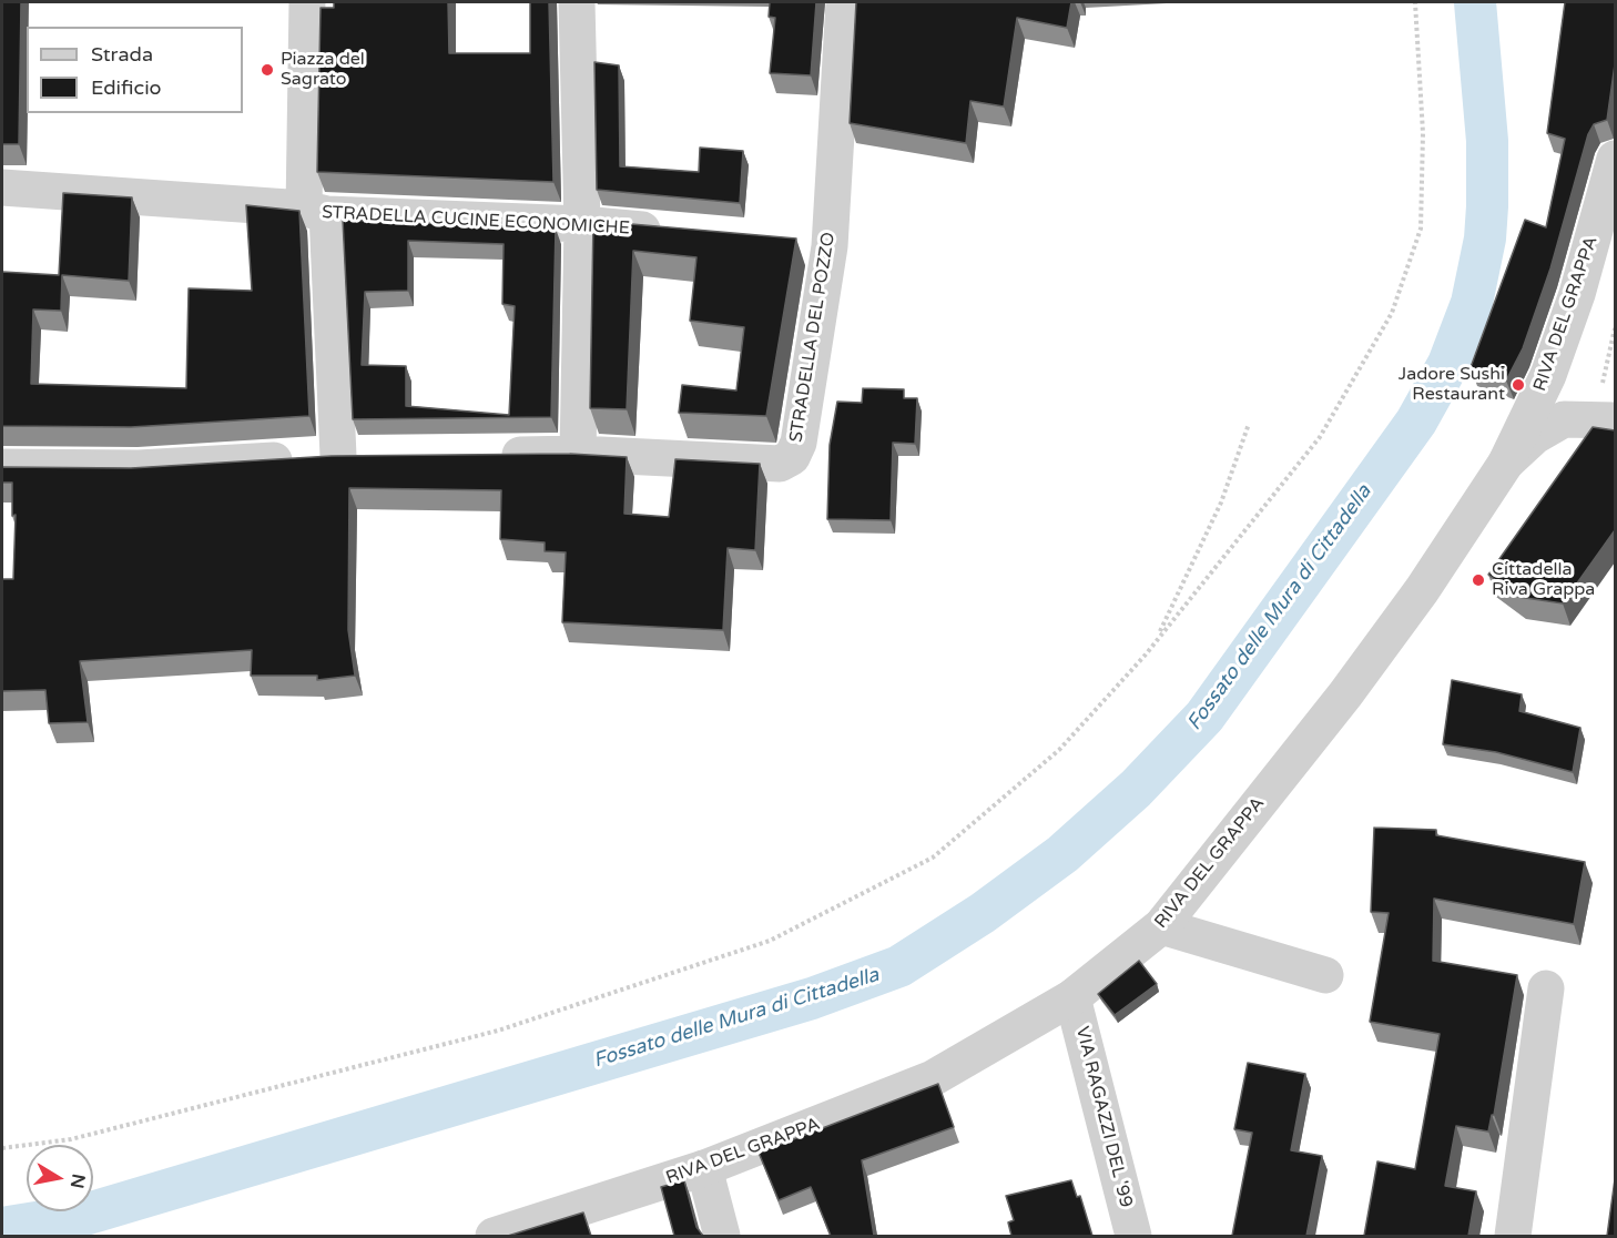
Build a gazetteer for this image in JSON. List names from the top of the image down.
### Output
{
  "streets": {
    "street": [
      "STRADELLA CUCINE ECONOMICHE",
      "RIVA DEL GRAPPA",
      "STRADELLA DEL POZZO",
      "VIA RAGAZZI DEL '99"
    ]
  },
  "crossings": [
    ["RIVA DEL GRAPPA", "VIA RAGAZZI DEL '99"]
  ],
  "water": ["Fossato delle Mura di Cittadella"],
  "places": ["Piazza del Sagrato", "Jadore Sushi Restaurant", "Cittadella Riva Grappa"],
  "legend": ["Strada", "Edificio"],
  "north": "right"
}
